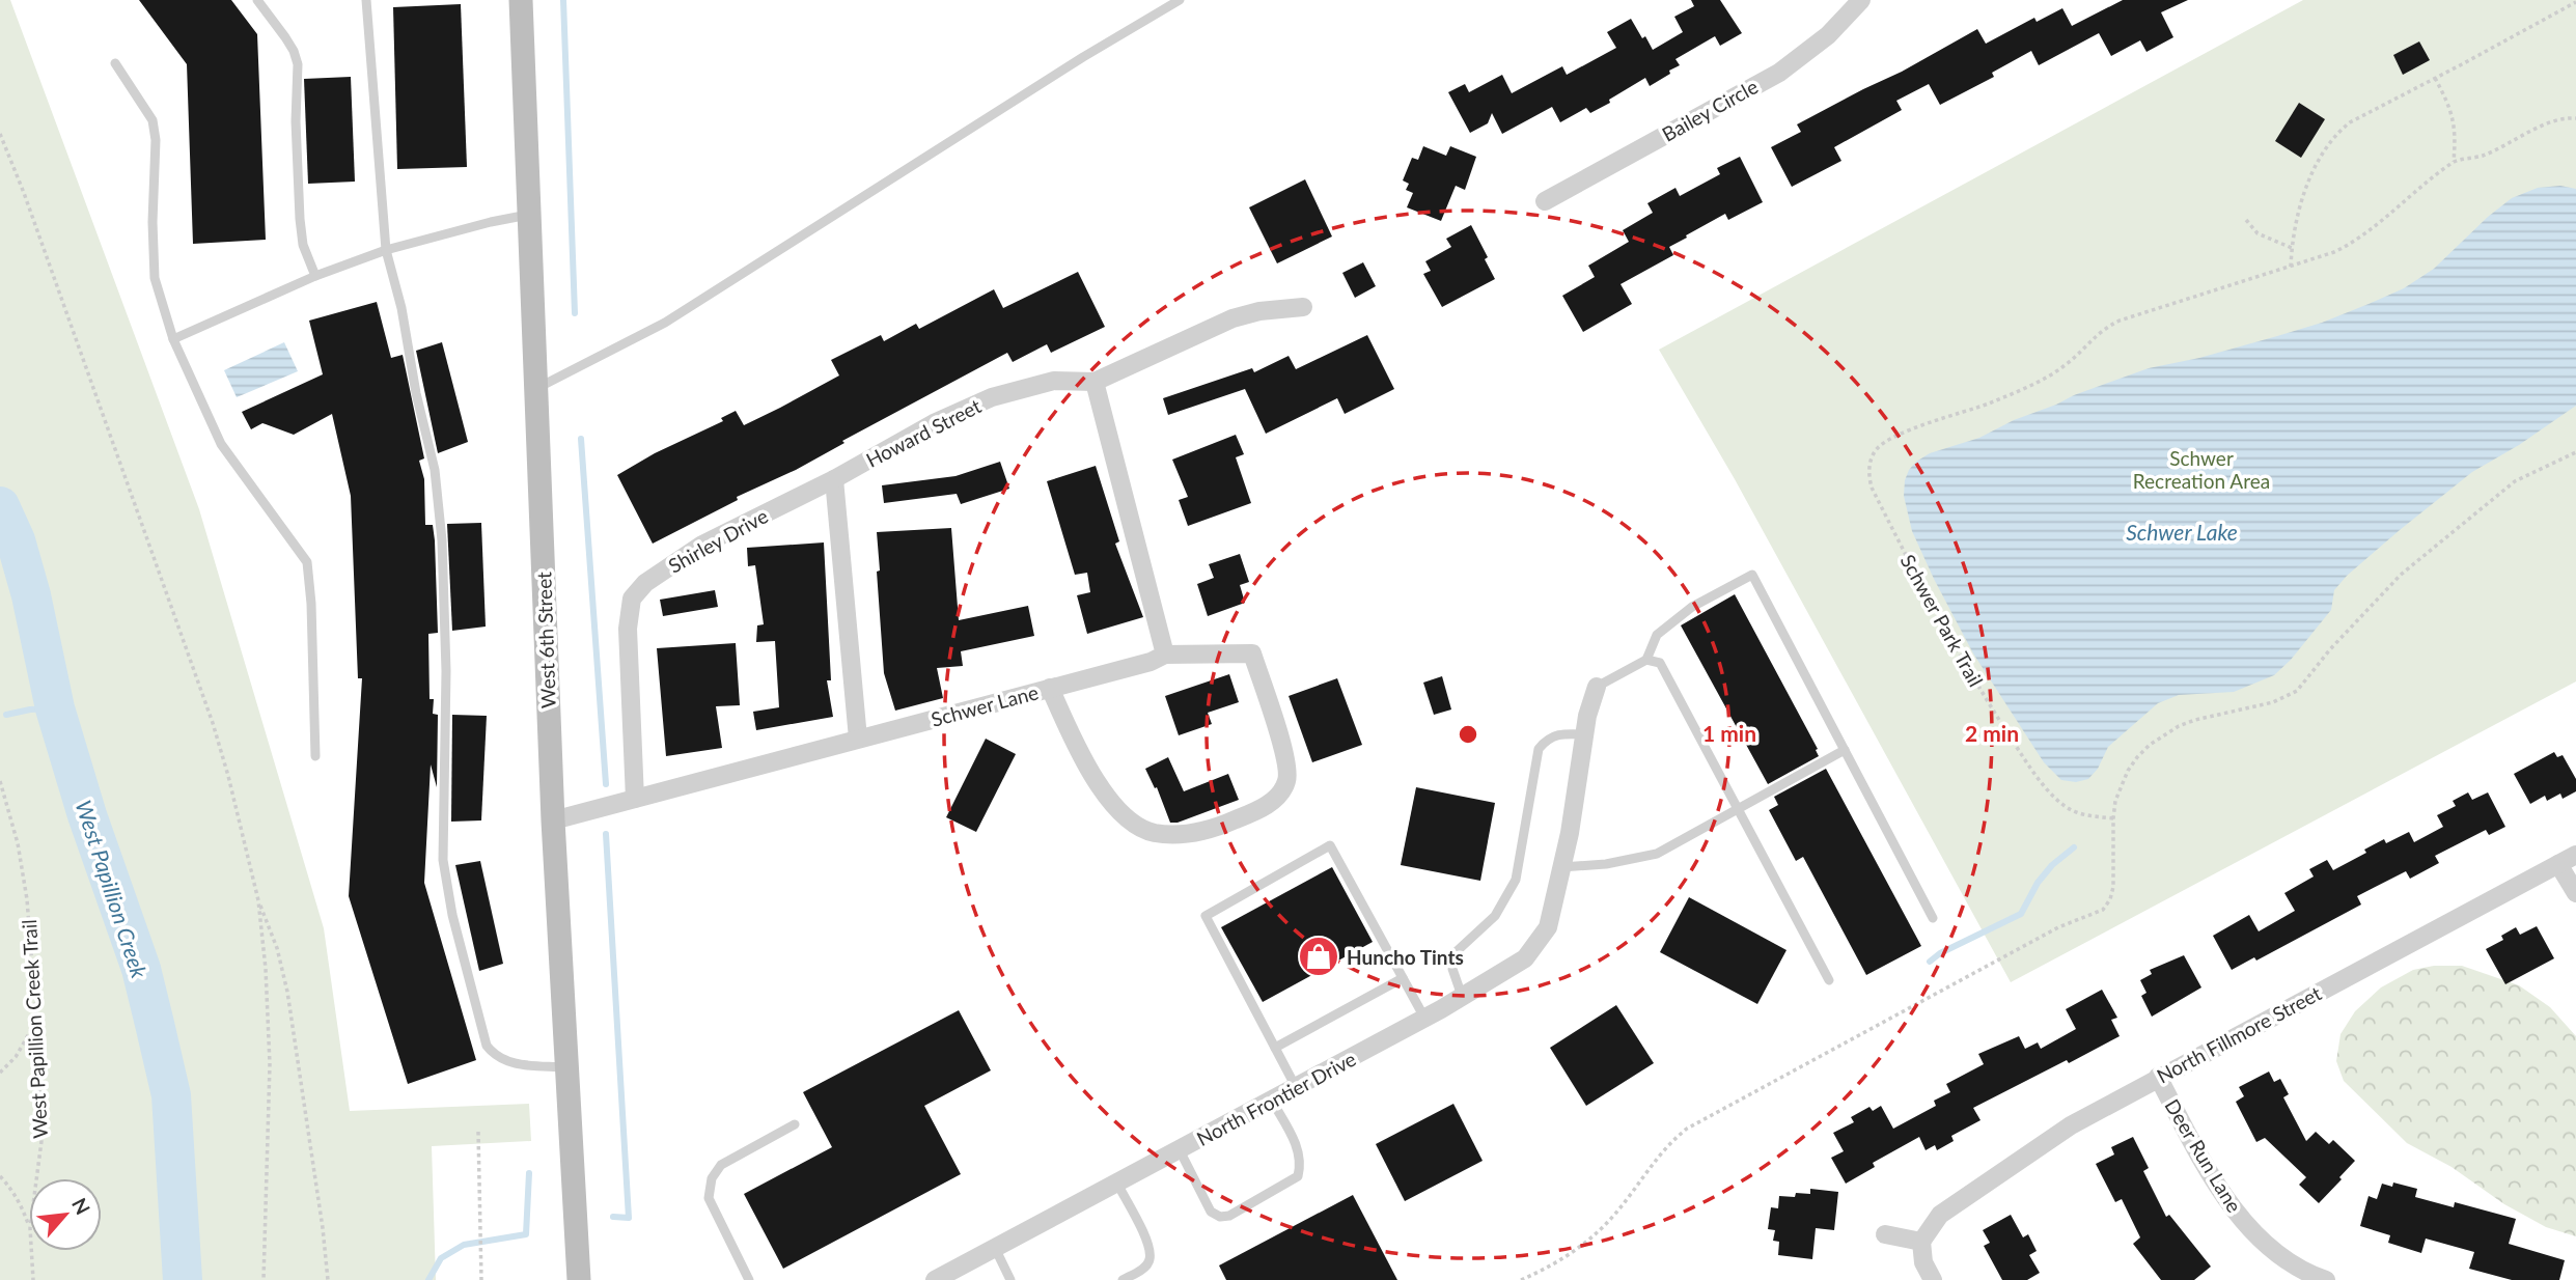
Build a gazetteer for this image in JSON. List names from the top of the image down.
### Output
{
  "streets": {
    "main road": ["West 6th Street"],
    "street": [
      "Bailey Circle",
      "Howard Street",
      "Shirley Drive",
      "Schwer Lane",
      "North Fillmore Street",
      "North Frontier Drive",
      "Deer Run Lane"
    ],
    "path": ["Schwer Park Trail", "West Papillion Creek Trail"]
  },
  "crossings": [
    ["Howard Street", "Shirley Drive"],
    ["Shirley Drive", "Schwer Lane"],
    ["West 6th Street", "Schwer Lane"],
    ["North Fillmore Street", "Deer Run Lane"]
  ],
  "water": ["Schwer Lake", "West Papillion Creek"],
  "parks": ["Schwer Recreation Area"],
  "places": {
    "shop": ["Huncho Tints"]
  },
  "north": "top right",
  "rings": ["1 min", "2 min"]
}
